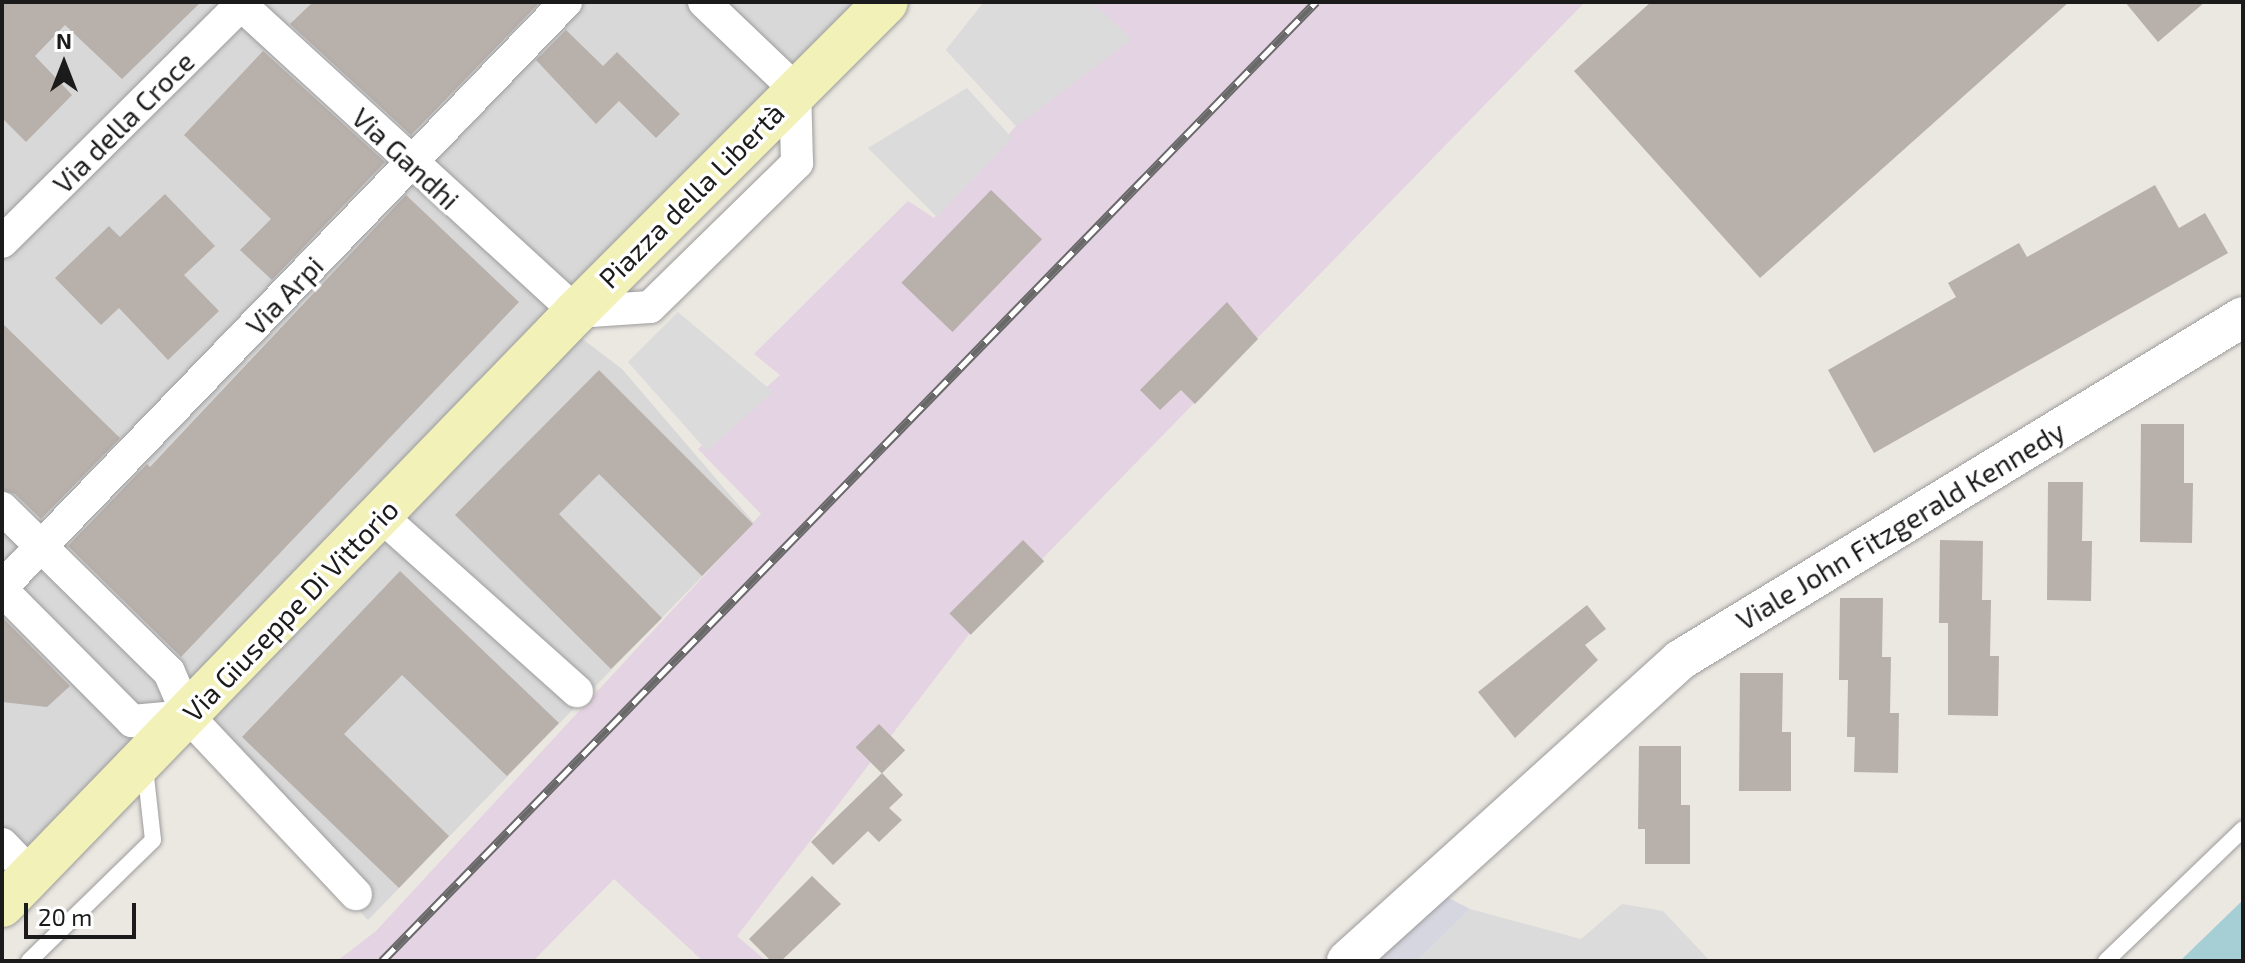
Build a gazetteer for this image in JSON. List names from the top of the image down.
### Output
{
  "streets": {
    "main road": ["Piazza della Libertà", "Via Giuseppe Di Vittorio"],
    "street": [
      "Via della Croce",
      "Via Gandhi",
      "Via Arpi",
      "Viale John Fitzgerald Kennedy"
    ]
  },
  "crossings": [
    ["Via della Croce", "Via Gandhi"],
    ["Via Gandhi", "Piazza della Libertà"],
    ["Via Gandhi", "Via Arpi"],
    ["Via Gandhi", "Via Giuseppe Di Vittorio"],
    ["Piazza della Libertà", "Via Giuseppe Di Vittorio"]
  ],
  "scale_bar": "20 m",
  "north": "top"
}
